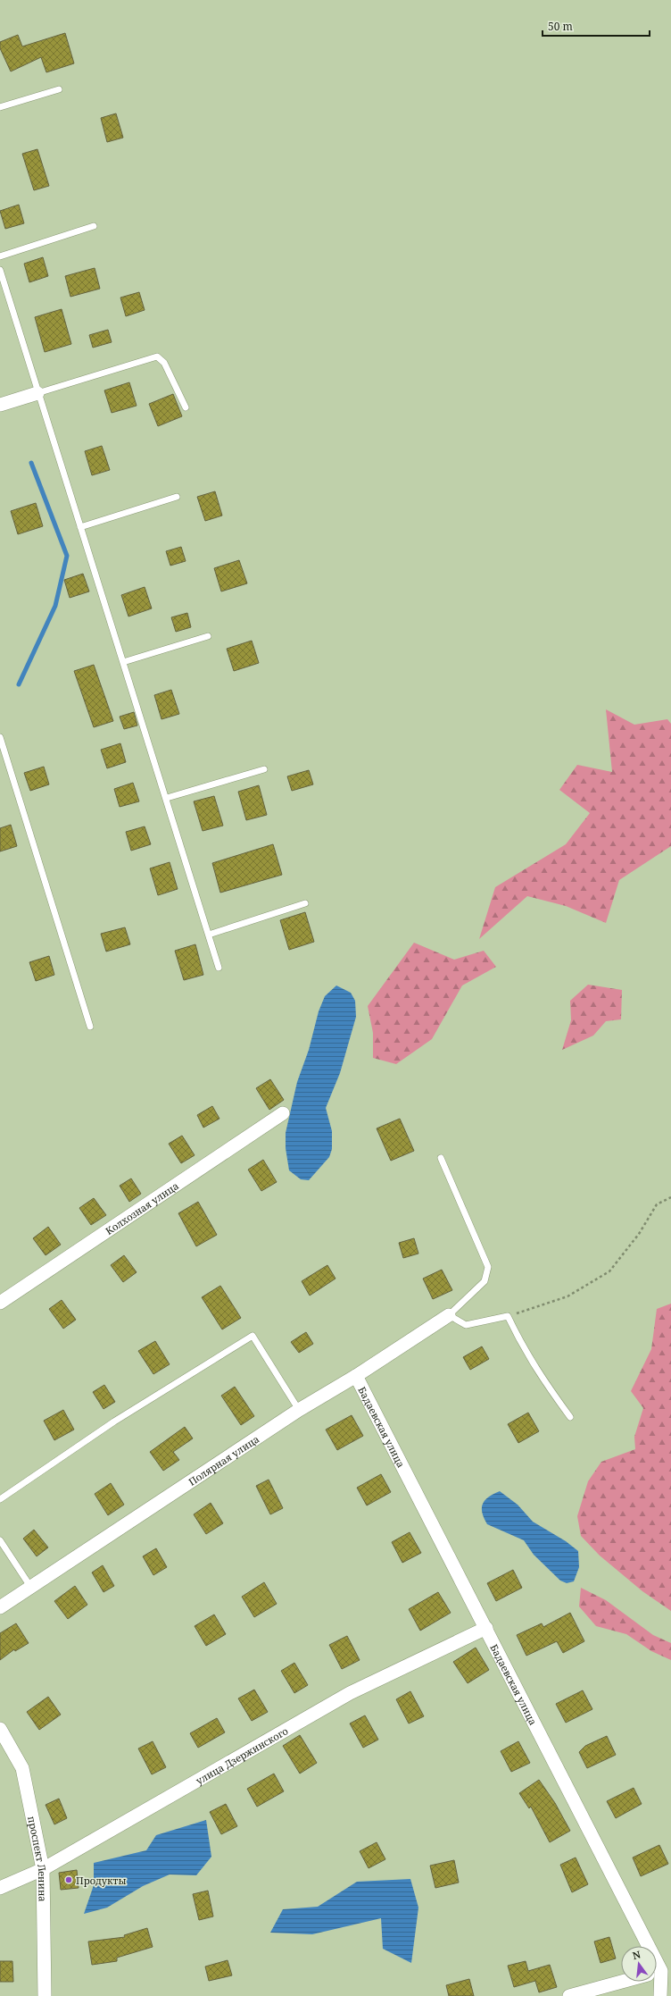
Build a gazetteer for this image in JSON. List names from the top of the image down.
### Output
{
  "streets": {
    "street": [
      "Колхозная улица",
      "Бадаевская улица",
      "Полярная улица",
      "улица Дзержинского",
      "проспект Ленина"
    ]
  },
  "crossings": [
    ["Бадаевская улица", "Полярная улица"],
    ["Бадаевская улица", "улица Дзержинского"],
    ["улица Дзержинского", "проспект Ленина"]
  ],
  "places": ["Продукты"],
  "scale_bar": "50 m",
  "north": "top"
}
